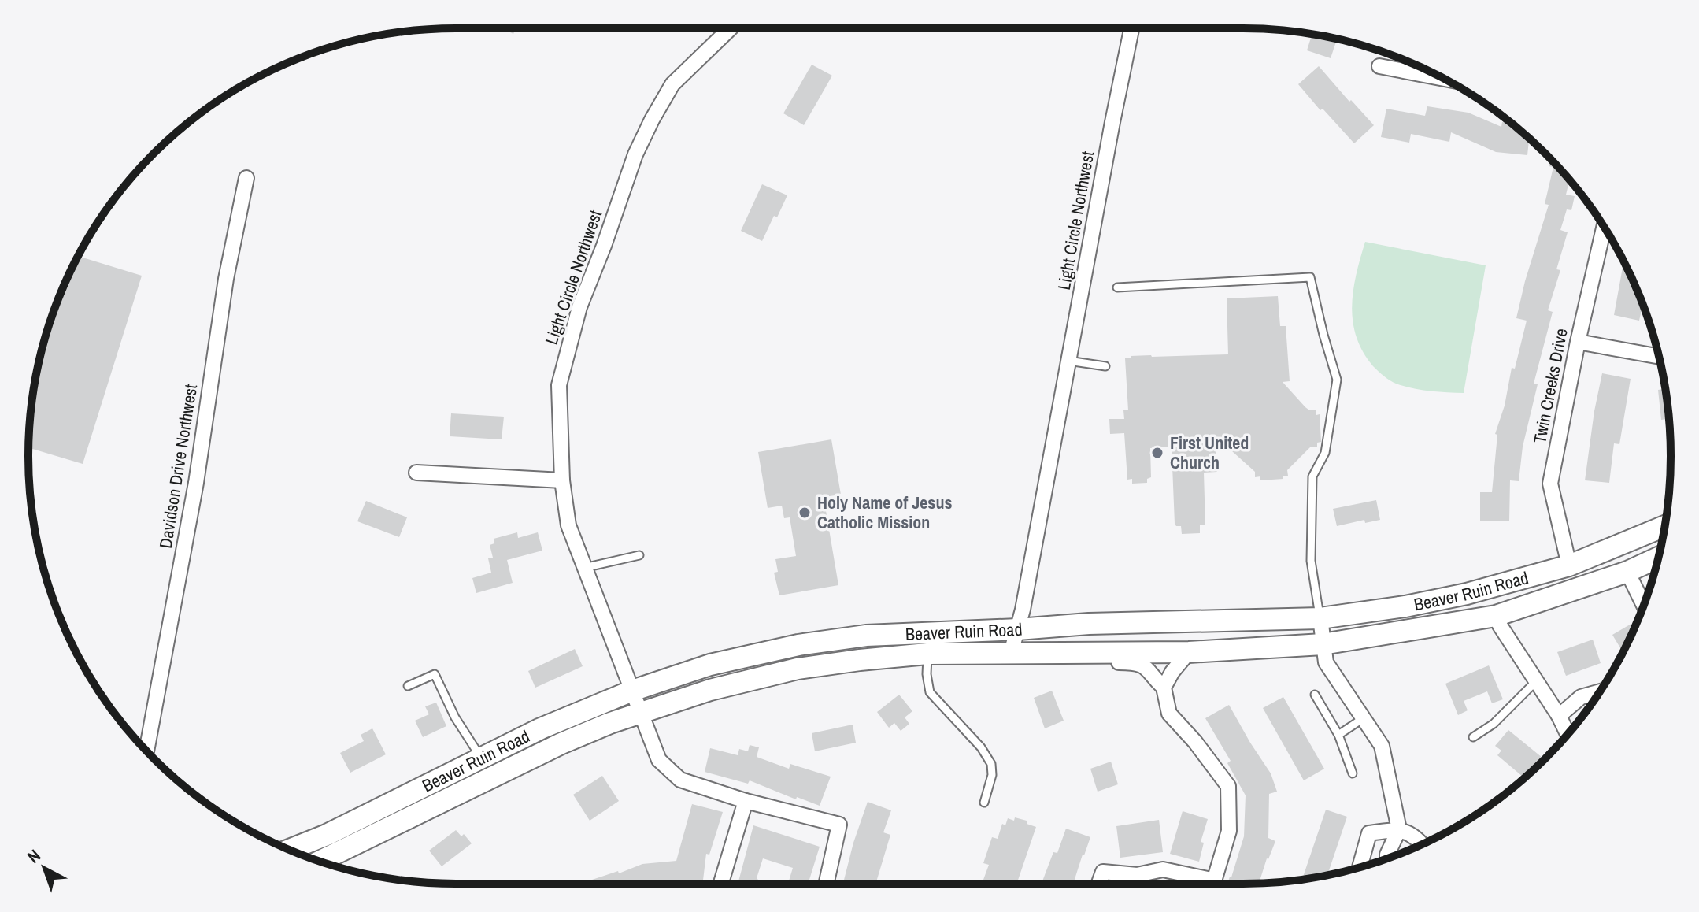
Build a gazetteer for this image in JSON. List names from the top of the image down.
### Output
{
  "streets": {
    "main road": ["Beaver Ruin Road"],
    "street": ["Light Circle Northwest", "Twin Creeks Drive", "Davidson Drive Northwest"]
  },
  "crossings": [
    ["Light Circle Northwest", "Beaver Ruin Road"],
    ["Twin Creeks Drive", "Beaver Ruin Road"]
  ],
  "places": ["First United Church", "Holy Name of Jesus Catholic Mission"],
  "north": "top left"
}
